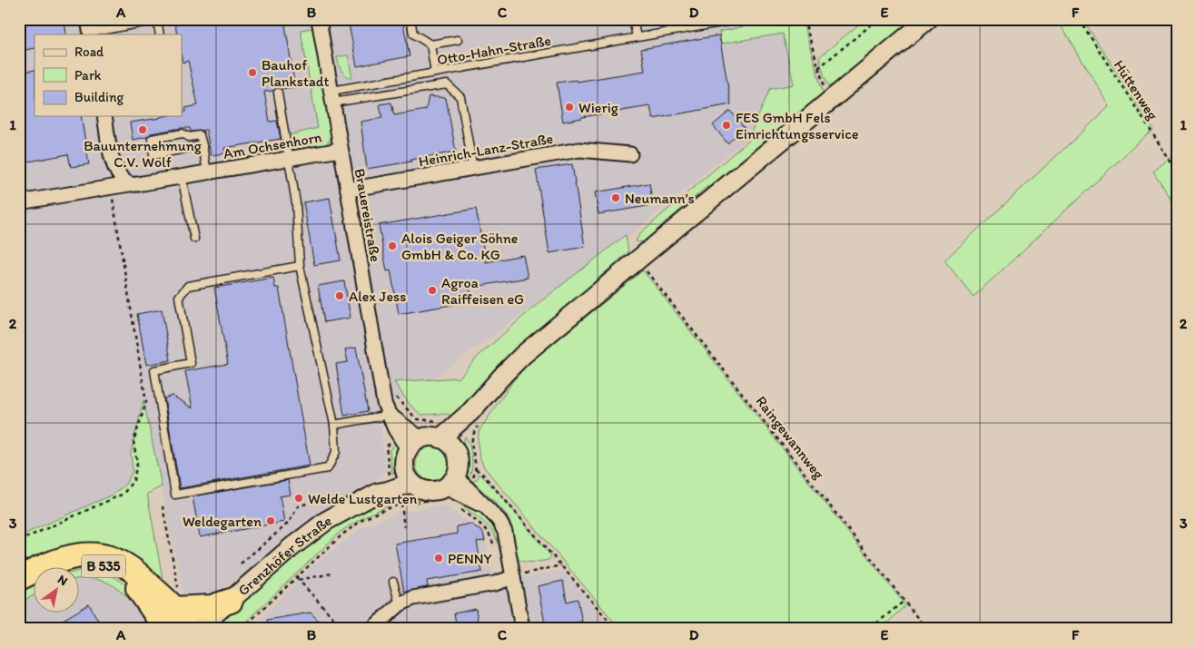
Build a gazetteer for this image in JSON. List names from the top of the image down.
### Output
{
  "streets": {
    "highway": ["B 535"],
    "street": [
      "Am Ochsenhorn",
      "Heinrich-Lanz-Straße",
      "Brauereistraße",
      "Grenzhöfer Straße"
    ],
    "lane": ["Otto-Hahn-Straße"],
    "path": ["Hüttenweg", "Raingewannweg"]
  },
  "crossings": [
    ["Otto-Hahn-Straße", "Brauereistraße"],
    ["Am Ochsenhorn", "Brauereistraße"],
    ["Heinrich-Lanz-Straße", "Brauereistraße"]
  ],
  "places": [
    "Bauhof Plankstadt",
    "Wierig",
    "FES GmbH Fels Einrichtungsservice",
    "Bauunternehmung C.V. Wolf",
    "Neumann’s",
    "Alois Geiger Söhne GmbH & Co. KG",
    "Agroa Raiffeisen eG",
    "Alex Jess",
    "Welde Lustgarten",
    "Weldegarten",
    "PENNY"
  ],
  "legend": ["Road", "Park", "Building"],
  "north": "top right",
  "grid": {
    "columns": [
      "A",
      "B",
      "C",
      "D",
      "E",
      "F"
    ],
    "rows": ["1", "2", "3"]
  }
}
